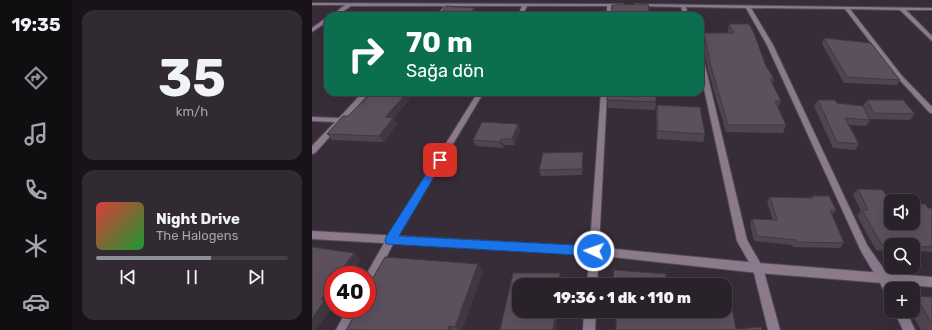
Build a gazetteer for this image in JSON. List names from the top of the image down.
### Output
{
  "page": {
    "tabs": "19:35",
    "tile": ["35", "km/h"],
    "turn": ["70 m", "Sağa dön"],
    "map_buttons": "+",
    "song": ["Night Drive", "The Halogens"],
    "limit": "40",
    "trip": "19:36 · 1 dk · 110 m"
  }
}
